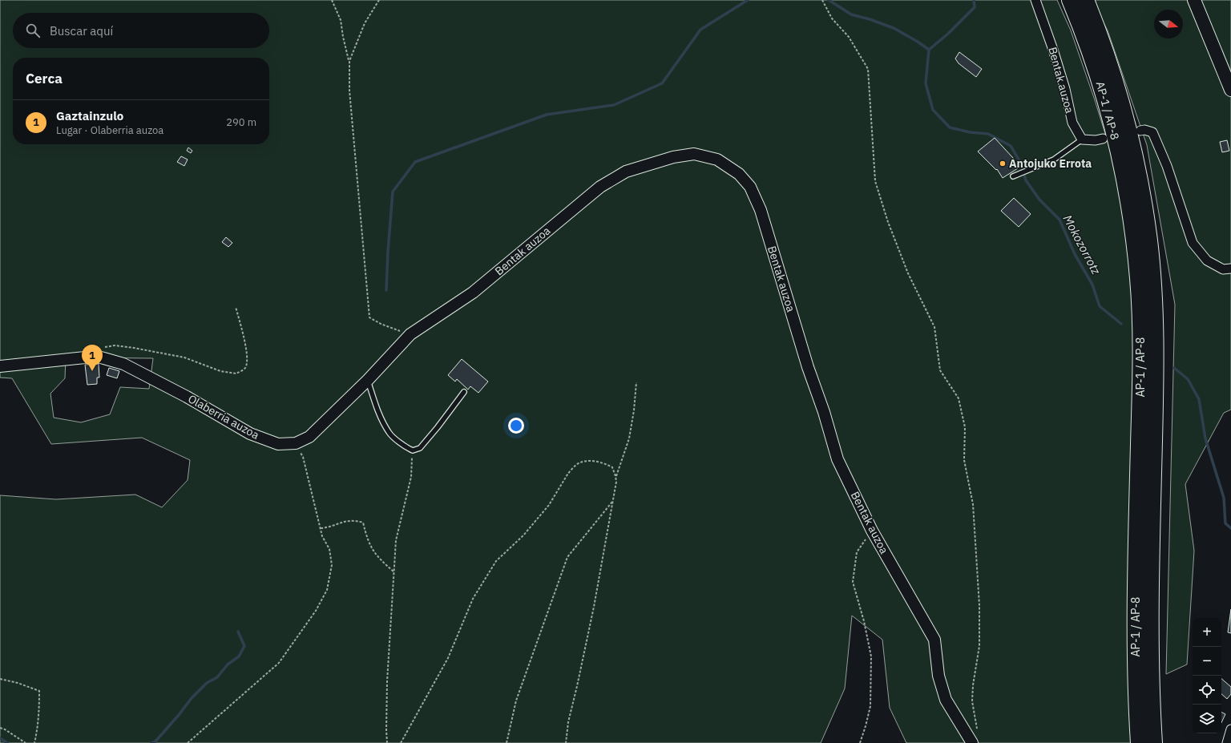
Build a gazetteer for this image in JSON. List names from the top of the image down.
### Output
{
  "streets": {
    "highway": ["AP-1 / AP-8"],
    "street": ["Bentak auzoa", "Olaberria auzoa"]
  },
  "crossings": [
    ["Bentak auzoa", "Olaberria auzoa"]
  ],
  "water": ["Mokozorrotz"],
  "places": ["Antojuko Errota"],
  "north": "right",
  "page": {
    "search": "Buscar aquí",
    "heading": "Cerca",
    "list": [
      {
        "mark": "1",
        "name": "Gaztainzulo",
        "note": "Lugar · Olaberria auzoa",
        "value": "290 m"
      }
    ],
    "pins": "1",
    "map_buttons": ["+", "−"]
  }
}
